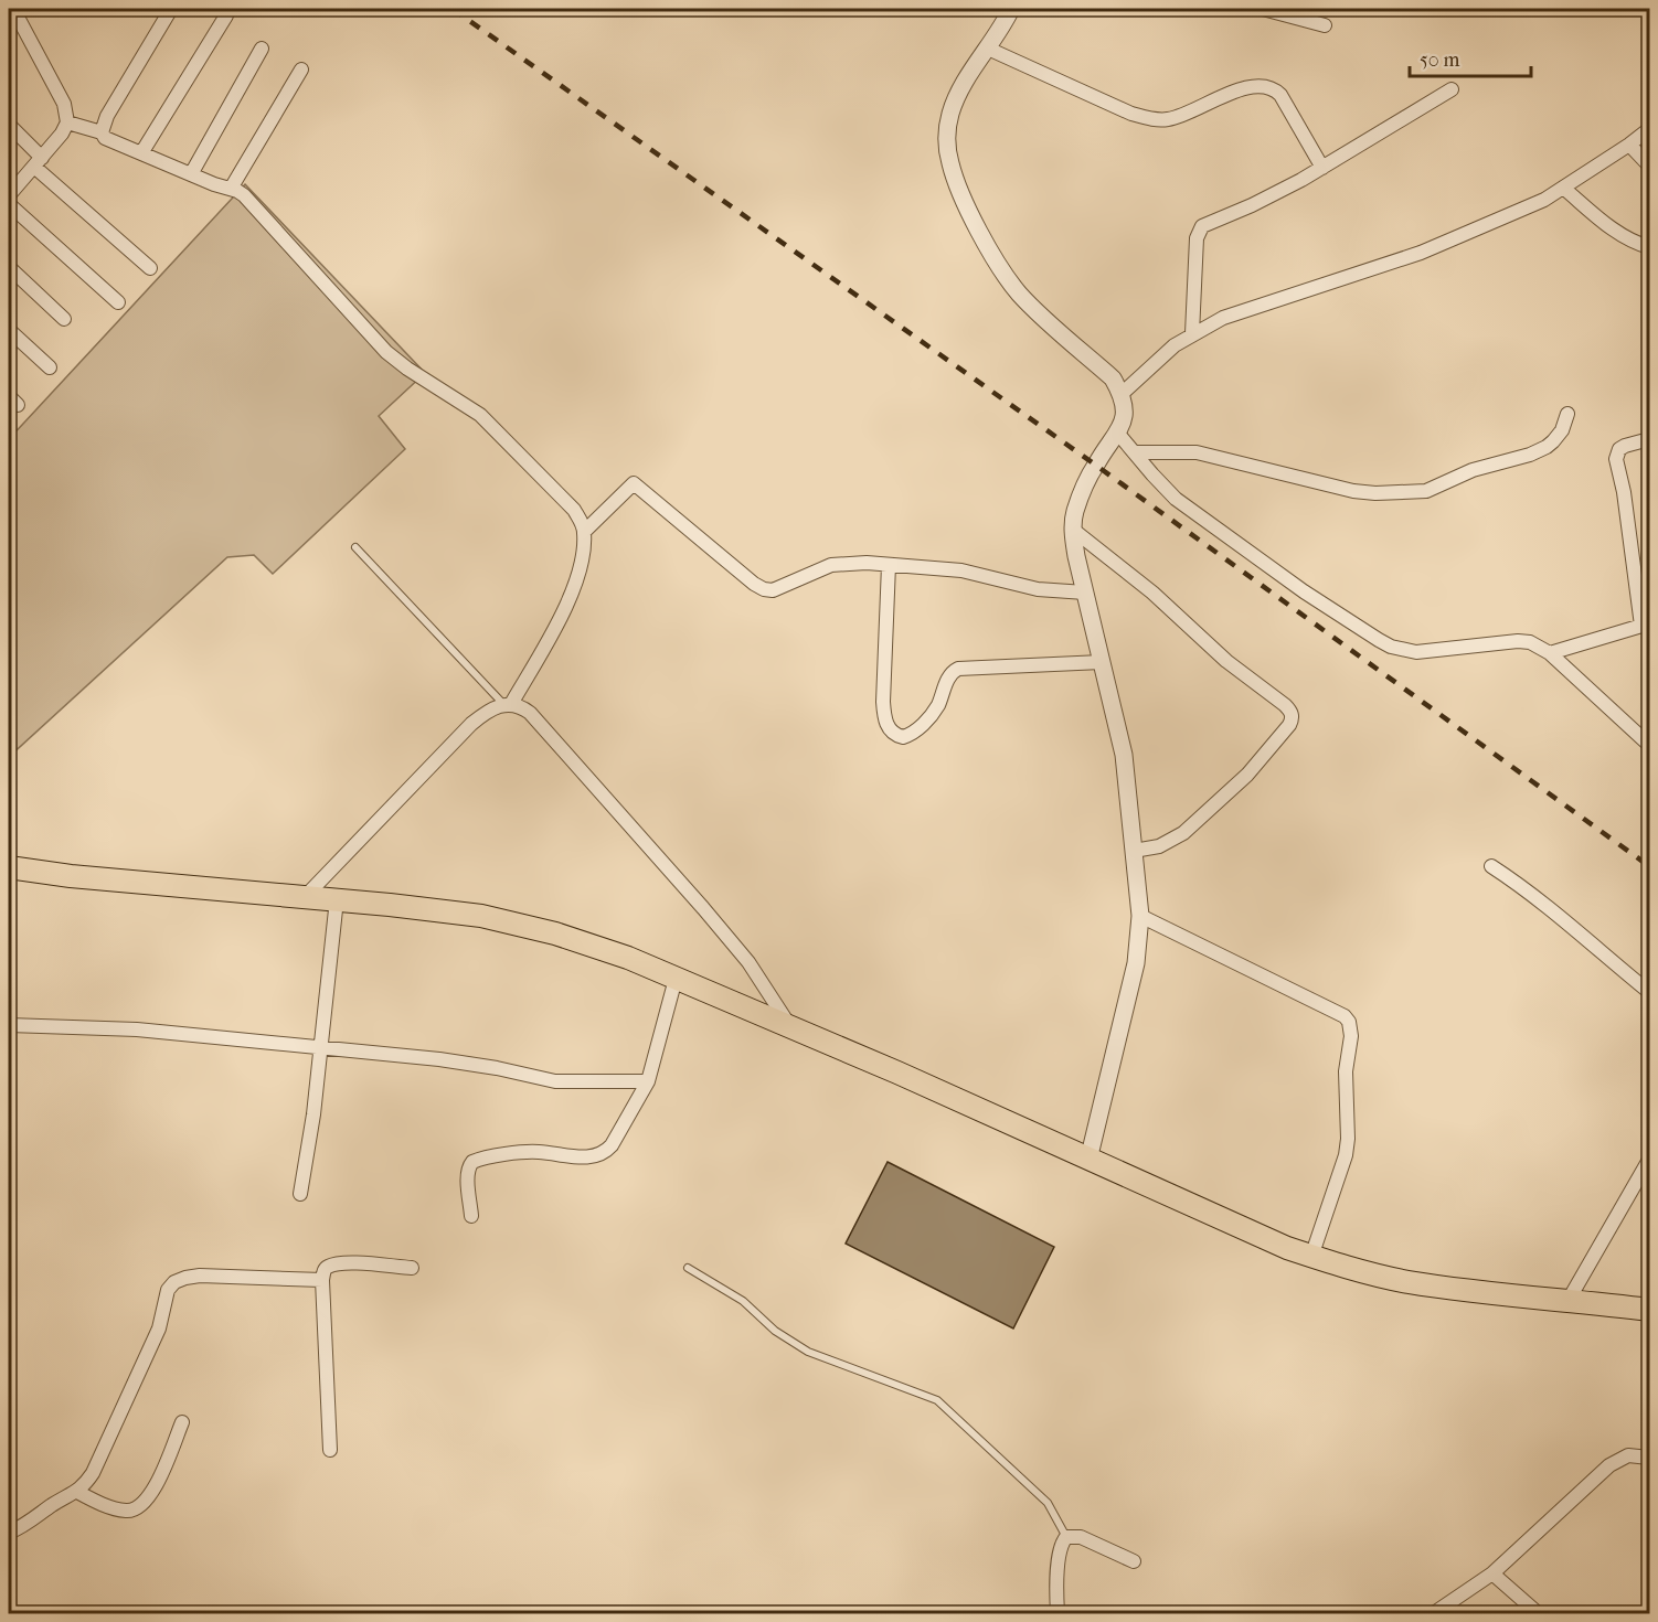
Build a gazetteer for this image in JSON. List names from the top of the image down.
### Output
{
  "scale_bar": "50 m"
}
